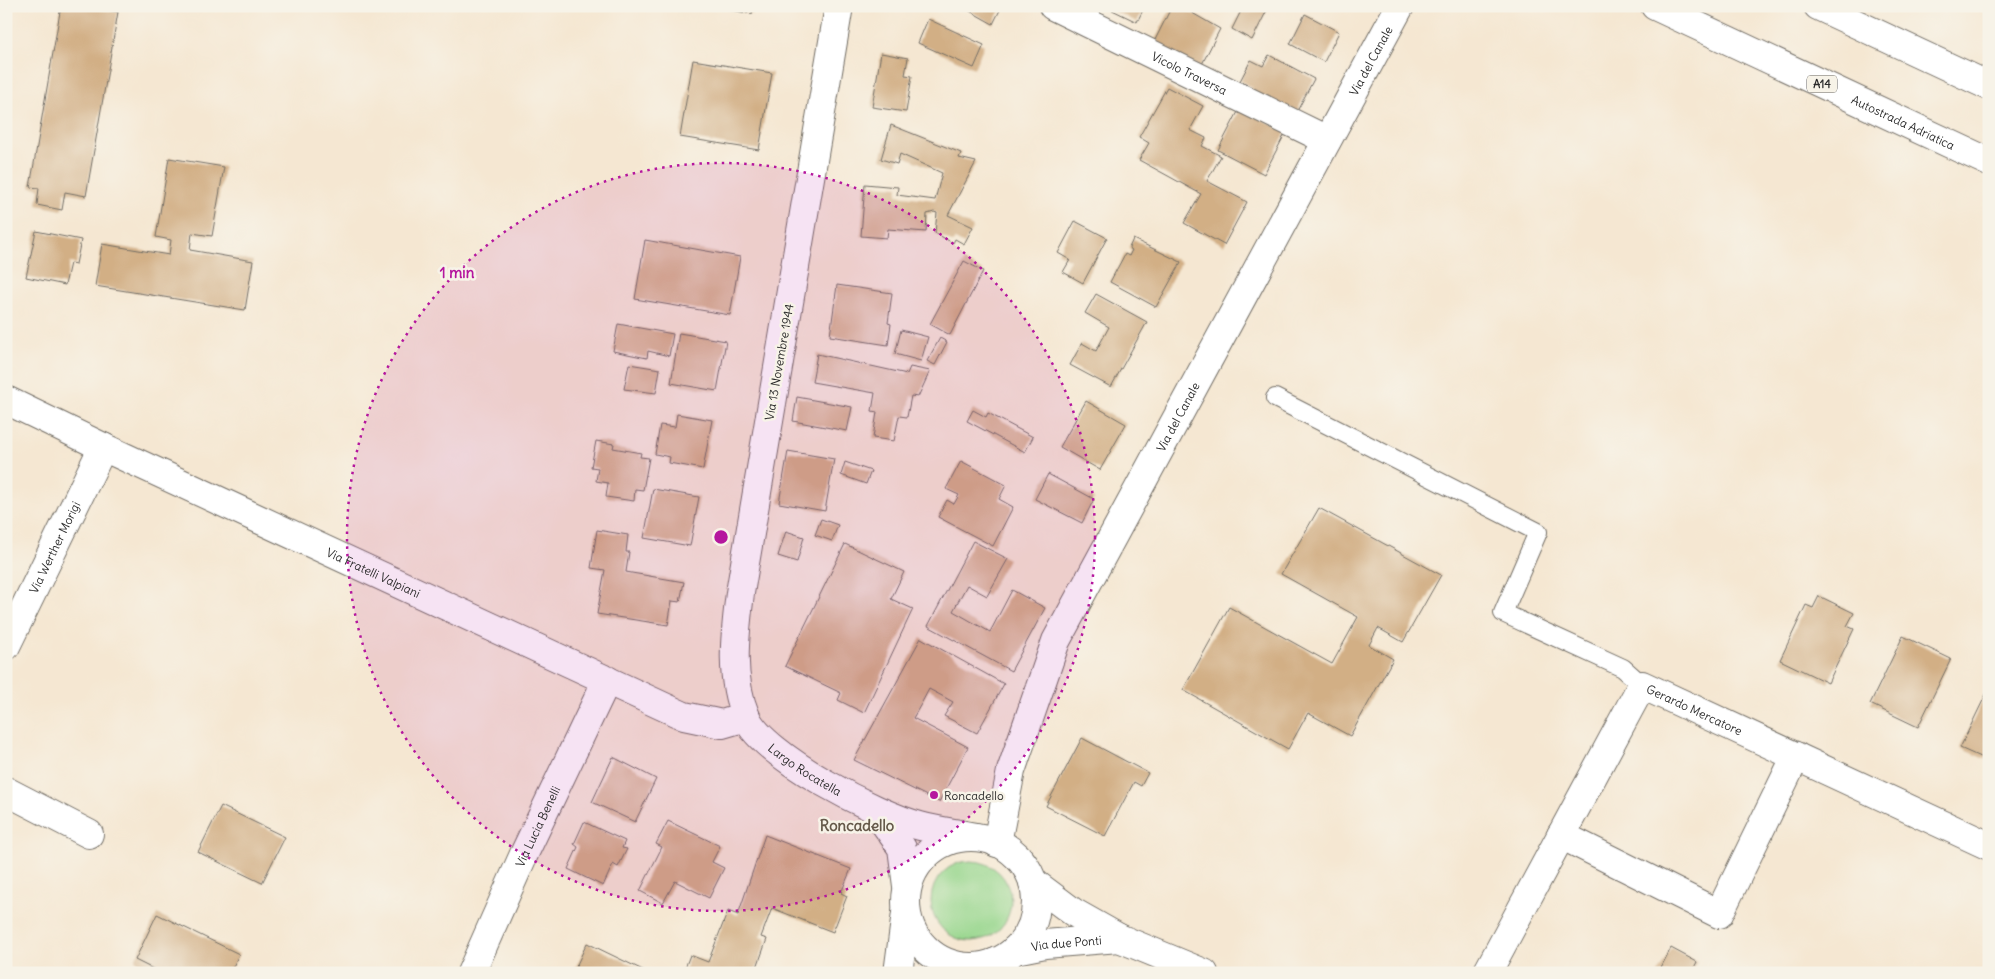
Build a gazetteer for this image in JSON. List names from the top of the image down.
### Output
{
  "streets": {
    "main road": [
      "Via del Canale",
      "Vicolo Traversa",
      "A14",
      "Autostrada Adriatica",
      "Via 13 Novembre 1944",
      "Via Werther Morigi",
      "Via Fratelli Valpiani",
      "Gerardo Mercatore",
      "Largo Rocatella",
      "Via Lucia Benelli",
      "Via due Ponti"
    ]
  },
  "crossings": [
    ["Via del Canale", "Vicolo Traversa"],
    ["Via del Canale", "Via due Ponti"],
    ["Via 13 Novembre 1944", "Via Fratelli Valpiani"],
    ["Via 13 Novembre 1944", "Largo Rocatella"],
    ["Via Werther Morigi", "Via Fratelli Valpiani"],
    ["Via Fratelli Valpiani", "Largo Rocatella"],
    ["Via Fratelli Valpiani", "Via Lucia Benelli"]
  ],
  "districts": ["Roncadello"],
  "places": ["Roncadello"],
  "rings": ["1 min"]
}
